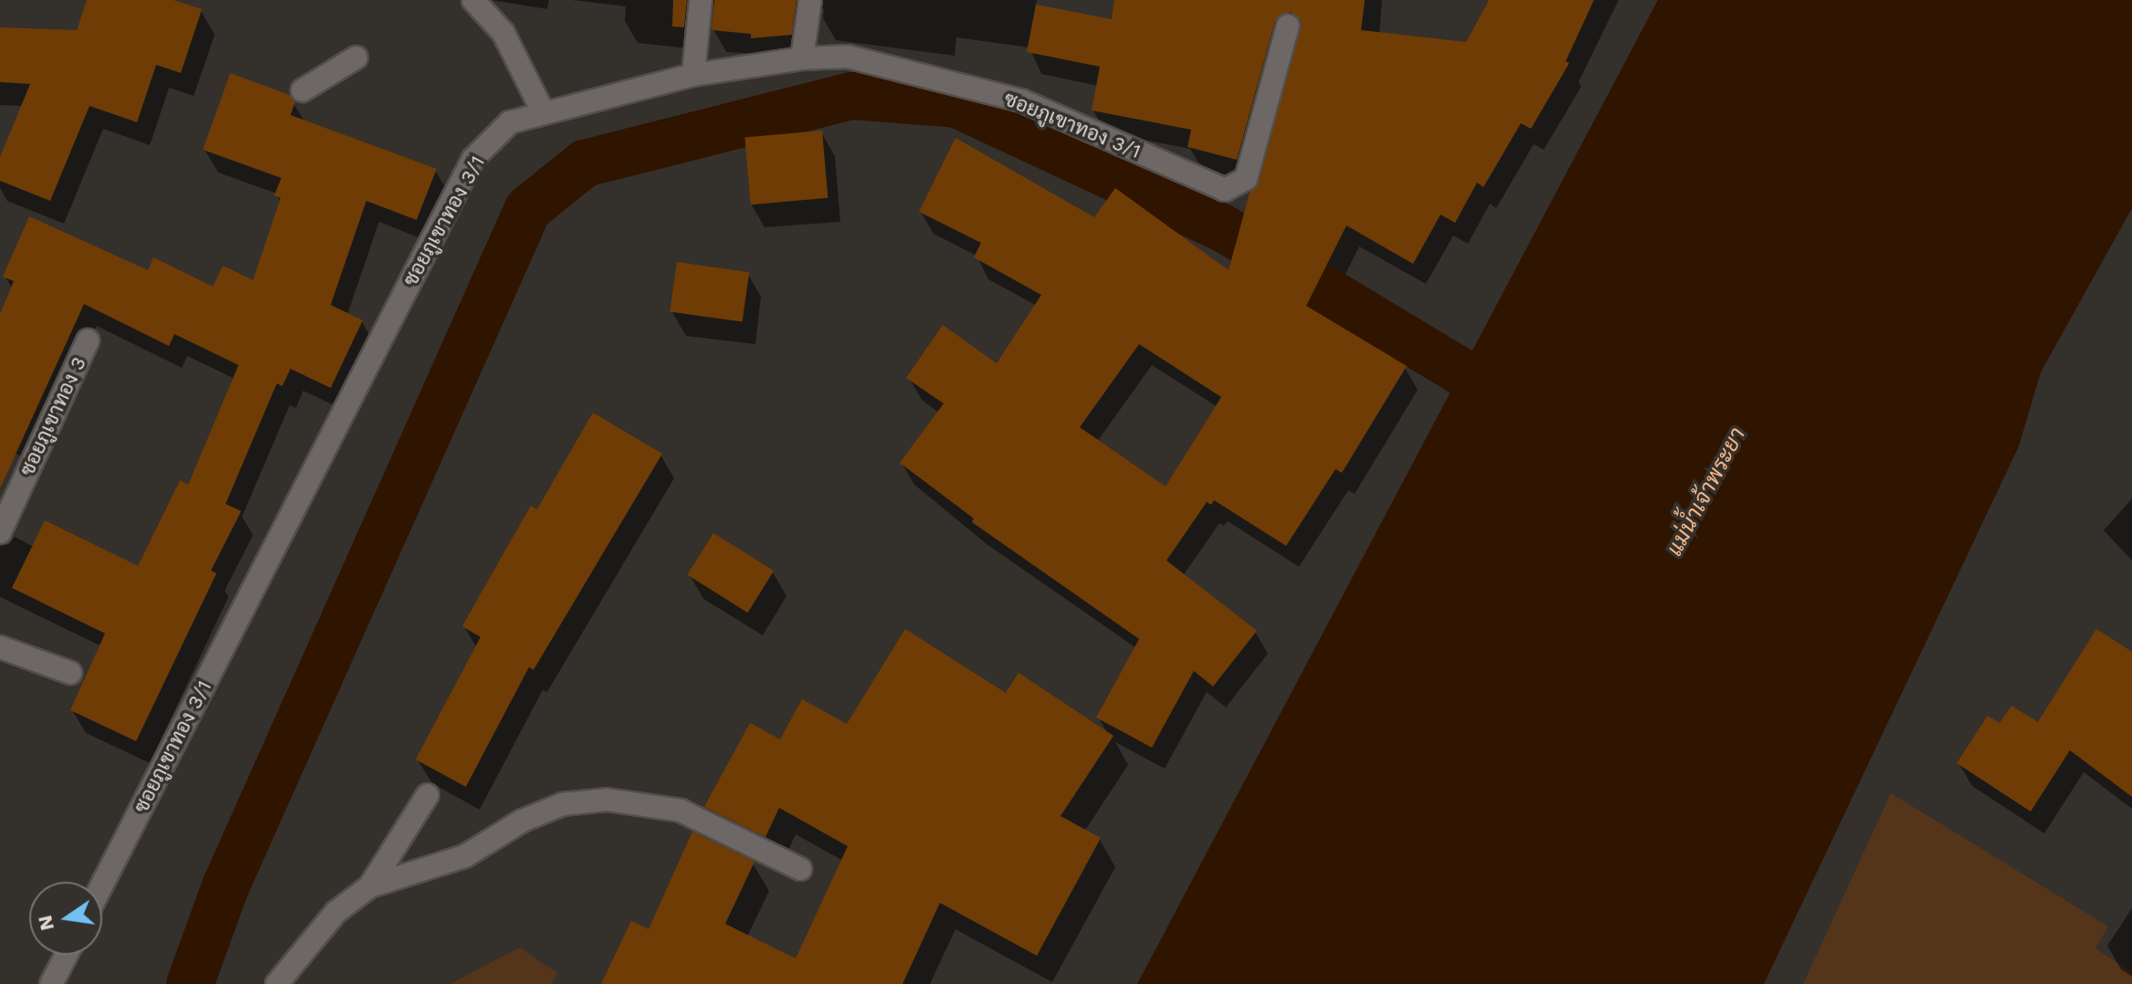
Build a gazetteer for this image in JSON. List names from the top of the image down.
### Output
{
  "streets": {
    "street": ["ซอยภูเขาทอง 3/1", "ซอยภูเขาทอง 3"]
  },
  "water": ["แม่น้ำเจ้าพระยา"],
  "north": "left"
}
